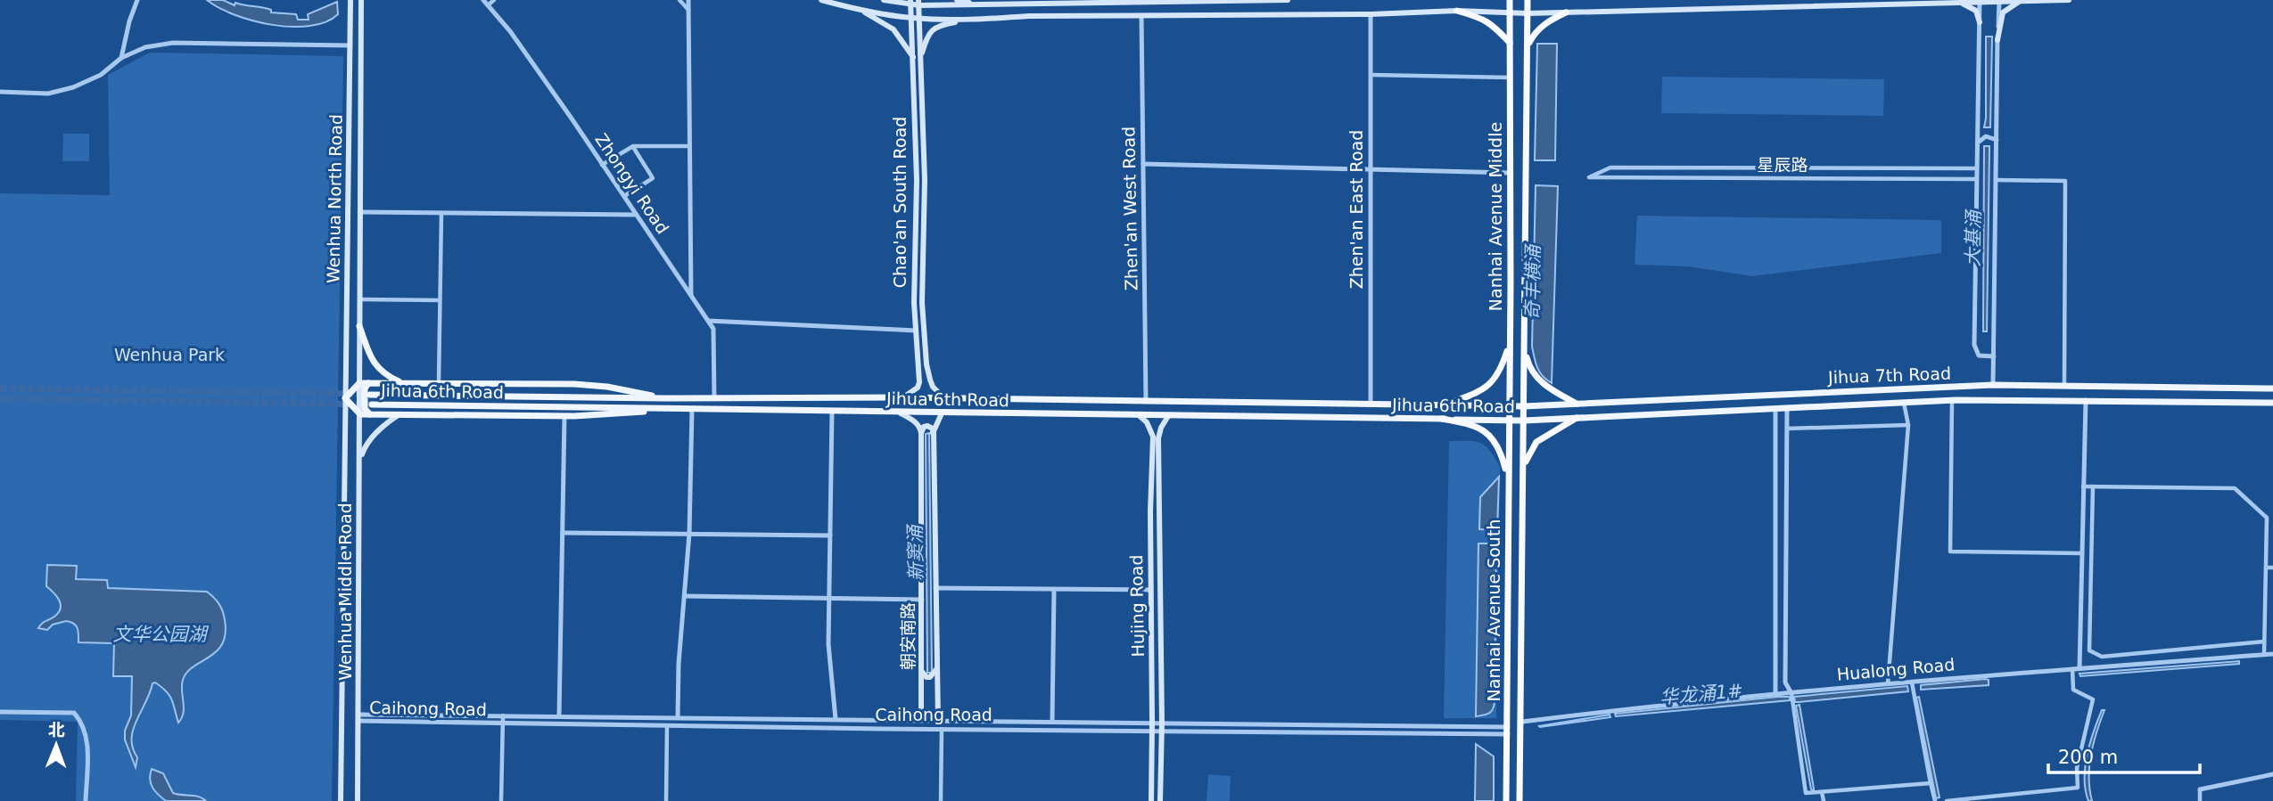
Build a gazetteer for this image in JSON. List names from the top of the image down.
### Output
{
  "streets": {
    "highway": ["Nanhai Avenue Middle", "Nanhai Avenue South"],
    "main road": [
      "Wenhua North Road",
      "Chao'an South Road",
      "Jihua 7th Road",
      "Jihua 6th Road",
      "Wenhua Middle Road",
      "Hujing Road",
      "朝安南路"
    ],
    "street": [
      "星辰路",
      "Zhongyi Road",
      "Zhen'an West Road",
      "Zhen'an East Road",
      "Hualong Road",
      "Caihong Road"
    ]
  },
  "crossings": [
    ["Zhongyi Road", "Jihua 6th Road"],
    ["Wenhua North Road", "Wenhua Middle Road"],
    ["Chao'an South Road", "Jihua 6th Road"],
    ["Zhen'an West Road", "Jihua 6th Road"],
    ["Zhen'an East Road", "Jihua 6th Road"],
    ["Nanhai Avenue Middle", "Jihua 7th Road"],
    ["Nanhai Avenue Middle", "Jihua 6th Road"],
    ["Nanhai Avenue Middle", "Nanhai Avenue South"],
    ["Jihua 7th Road", "Jihua 6th Road"],
    ["Jihua 7th Road", "Nanhai Avenue South"],
    ["Jihua 6th Road", "Hujing Road"],
    ["Jihua 6th Road", "Nanhai Avenue South"],
    ["Jihua 6th Road", "朝安南路"],
    ["Wenhua Middle Road", "Caihong Road"],
    ["Hujing Road", "Caihong Road"],
    ["Nanhai Avenue South", "Hualong Road"],
    ["Nanhai Avenue South", "Caihong Road"],
    ["朝安南路", "Caihong Road"]
  ],
  "water": [
    "大基涌",
    "奇丰横涌",
    "新窦涌",
    "文华公园湖",
    "华龙涌1#"
  ],
  "parks": ["Wenhua Park"],
  "scale_bar": "200 m",
  "north": "top"
}
